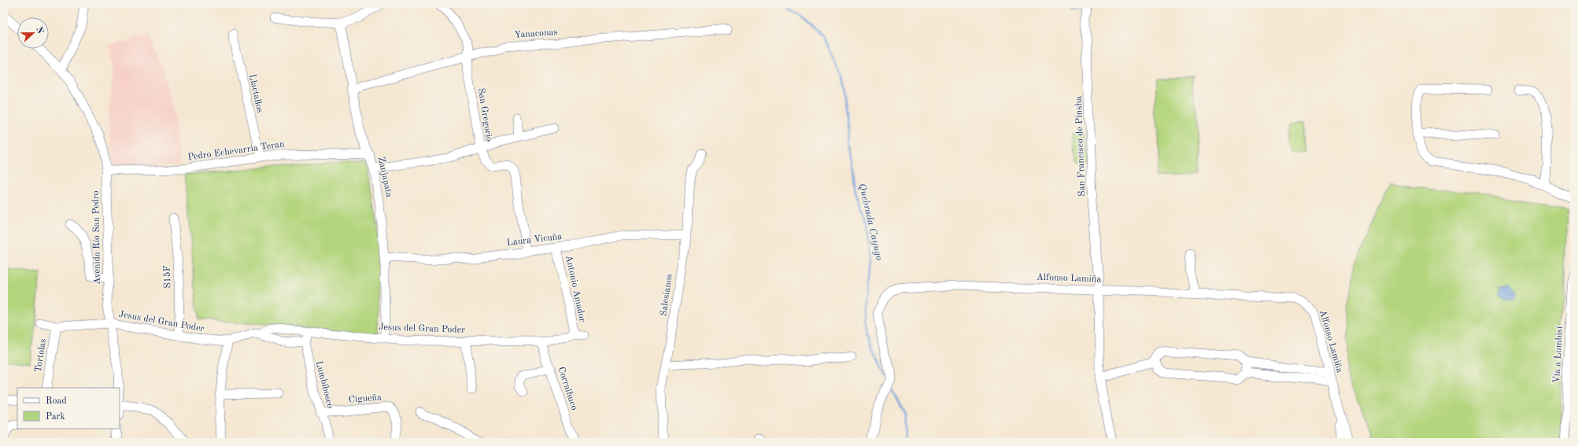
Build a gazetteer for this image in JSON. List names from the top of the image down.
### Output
{
  "streets": {
    "street": [
      "Yanaconas",
      "Llactallos",
      "San Gregorio",
      "San Francisco de Pinsha",
      "Pedro Echevarria Teran",
      "Zanjapata",
      "Avenida Río San Pedro",
      "Laura Vicuña",
      "S15F",
      "Alfonso Lamiña",
      "Antonio Amador",
      "Salesianos",
      "Jesus del Gran Poder",
      "Vía a Lumbisí",
      "Tortolas",
      "Lumbibosco",
      "Corralhuco",
      "Cigueña"
    ]
  },
  "crossings": [
    ["Yanaconas", "San Gregorio"],
    ["Yanaconas", "Zanjapata"],
    ["Llactallos", "Pedro Echevarria Teran"],
    ["San Gregorio", "Laura Vicuña"],
    ["San Francisco de Pinsha", "Alfonso Lamiña"],
    ["Pedro Echevarria Teran", "Zanjapata"],
    ["Pedro Echevarria Teran", "Avenida Río San Pedro"],
    ["Zanjapata", "Laura Vicuña"],
    ["Zanjapata", "Jesus del Gran Poder"],
    ["Avenida Río San Pedro", "Jesus del Gran Poder"],
    ["Laura Vicuña", "Antonio Amador"],
    ["Laura Vicuña", "Salesianos"],
    ["S15F", "Jesus del Gran Poder"],
    ["Antonio Amador", "Jesus del Gran Poder"],
    ["Jesus del Gran Poder", "Tortolas"],
    ["Jesus del Gran Poder", "Lumbibosco"],
    ["Jesus del Gran Poder", "Corralhuco"],
    ["Lumbibosco", "Cigueña"]
  ],
  "water": ["Quebrada Cayugo"],
  "legend": ["Road", "Park"],
  "north": "right"
}
